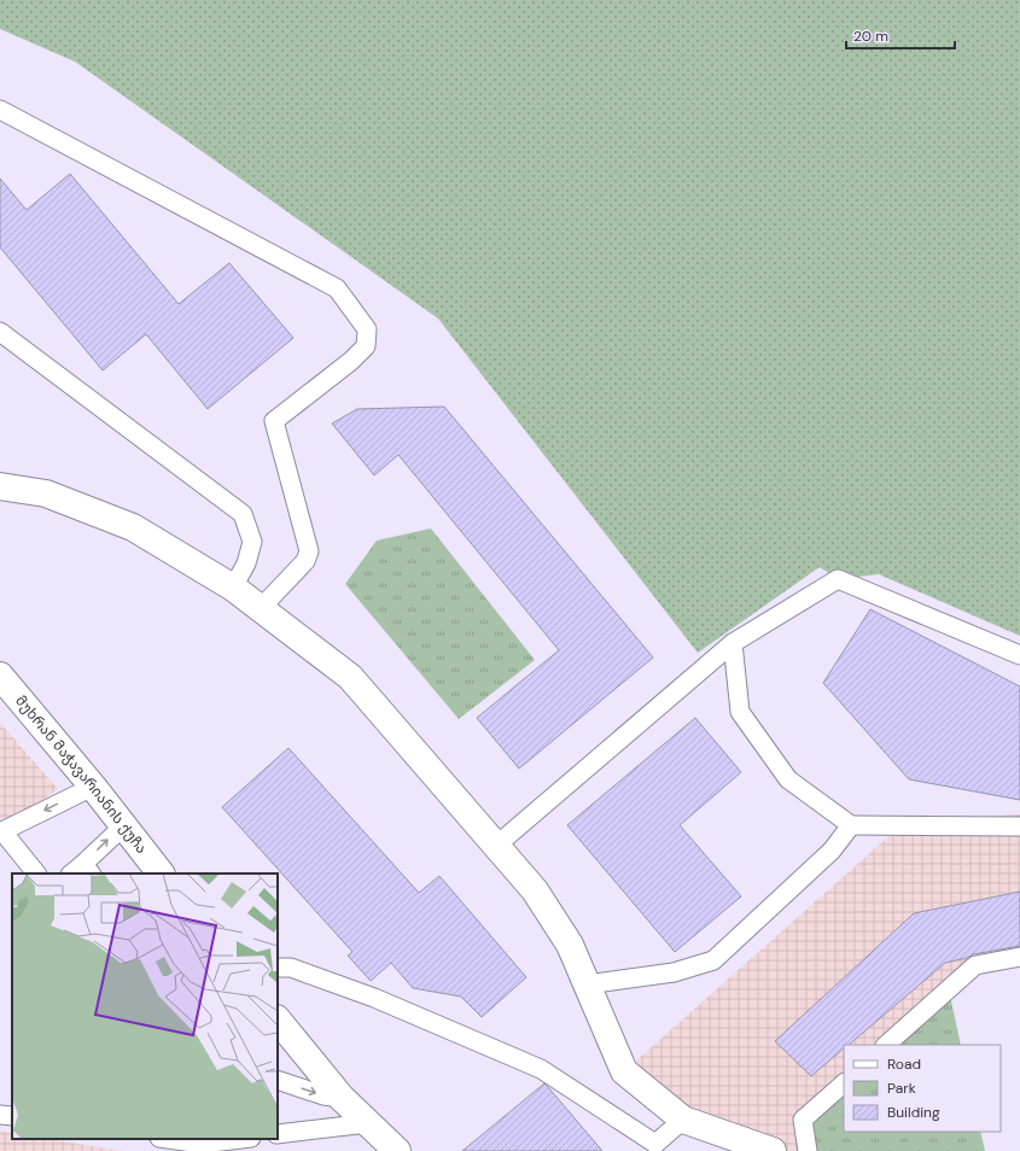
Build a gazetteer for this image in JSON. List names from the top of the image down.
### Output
{
  "streets": {
    "street": ["მუხრან მაჭავარიანის ქუჩა"]
  },
  "legend": ["Road", "Park", "Building"],
  "scale_bar": "20 m"
}
